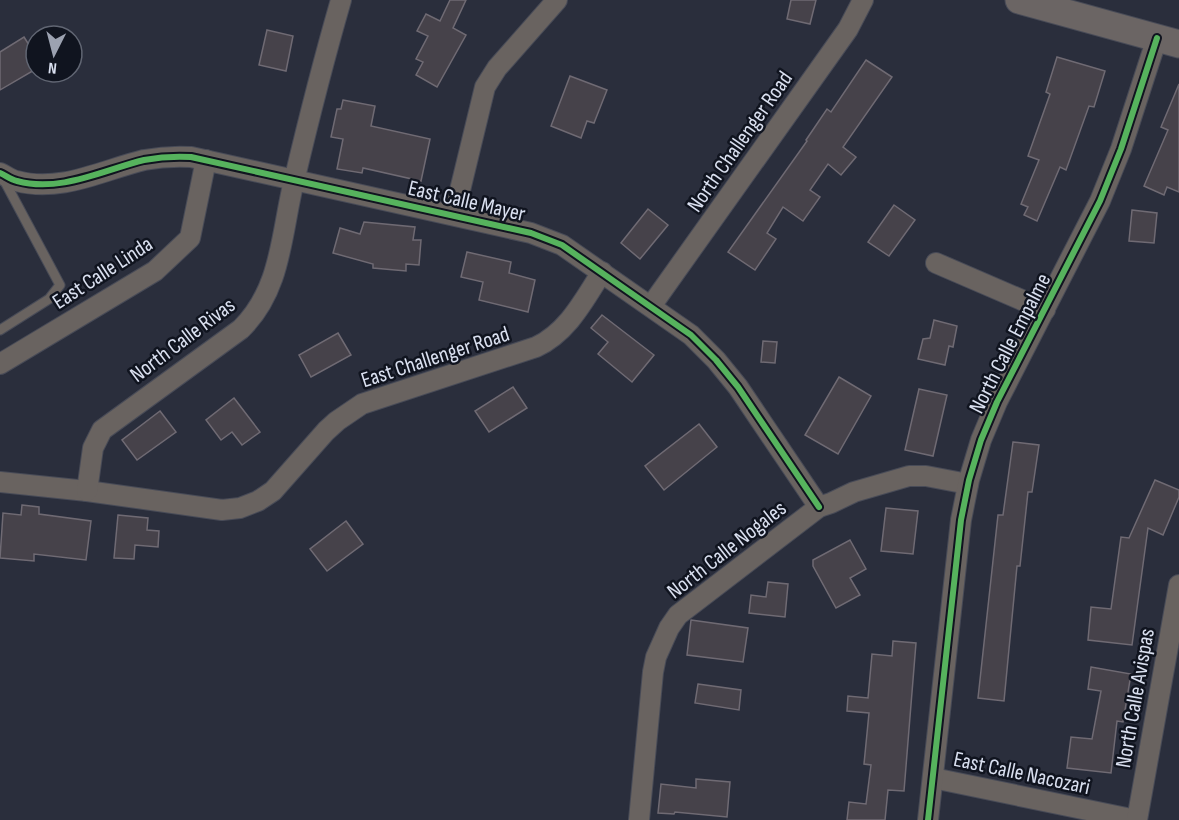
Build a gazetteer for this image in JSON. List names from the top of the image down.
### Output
{
  "streets": {
    "street": [
      "North Challenger Road",
      "East Calle Mayer",
      "East Calle Linda",
      "North Calle Rivas",
      "North Calle Empalme",
      "East Challenger Road",
      "North Calle Nogales",
      "North Calle Avispas",
      "East Calle Nacozari"
    ]
  },
  "crossings": [
    ["North Challenger Road", "East Calle Mayer"],
    ["East Calle Mayer", "East Calle Linda"],
    ["East Calle Mayer", "North Calle Rivas"],
    ["East Calle Mayer", "East Challenger Road"],
    ["East Calle Mayer", "North Calle Nogales"],
    ["North Calle Rivas", "East Challenger Road"],
    ["North Calle Empalme", "North Calle Nogales"],
    ["North Calle Empalme", "East Calle Nacozari"],
    ["North Calle Avispas", "East Calle Nacozari"]
  ],
  "north": "bottom"
}
